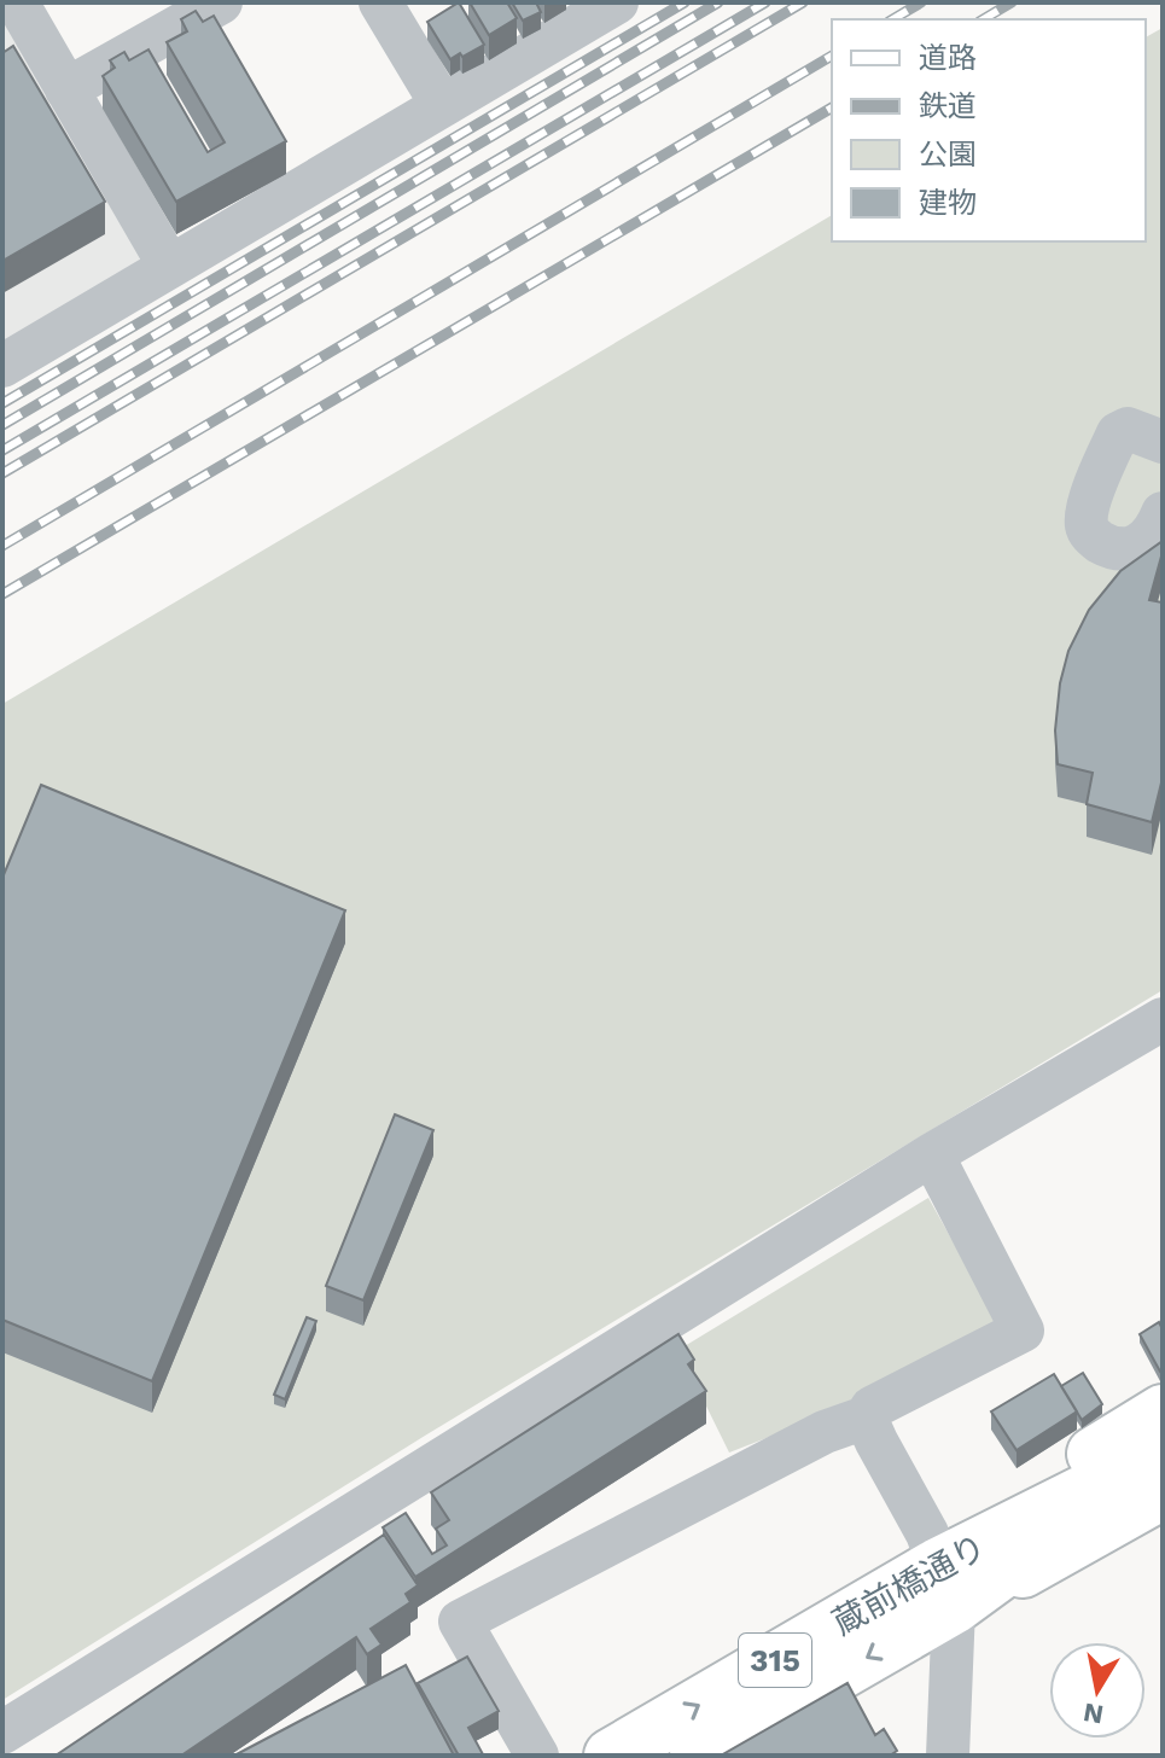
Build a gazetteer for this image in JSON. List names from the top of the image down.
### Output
{
  "streets": {
    "main road": ["蔵前橋通り", "315"]
  },
  "legend": [
    "道路",
    "鉄道",
    "公園",
    "建物"
  ],
  "north": "bottom"
}
